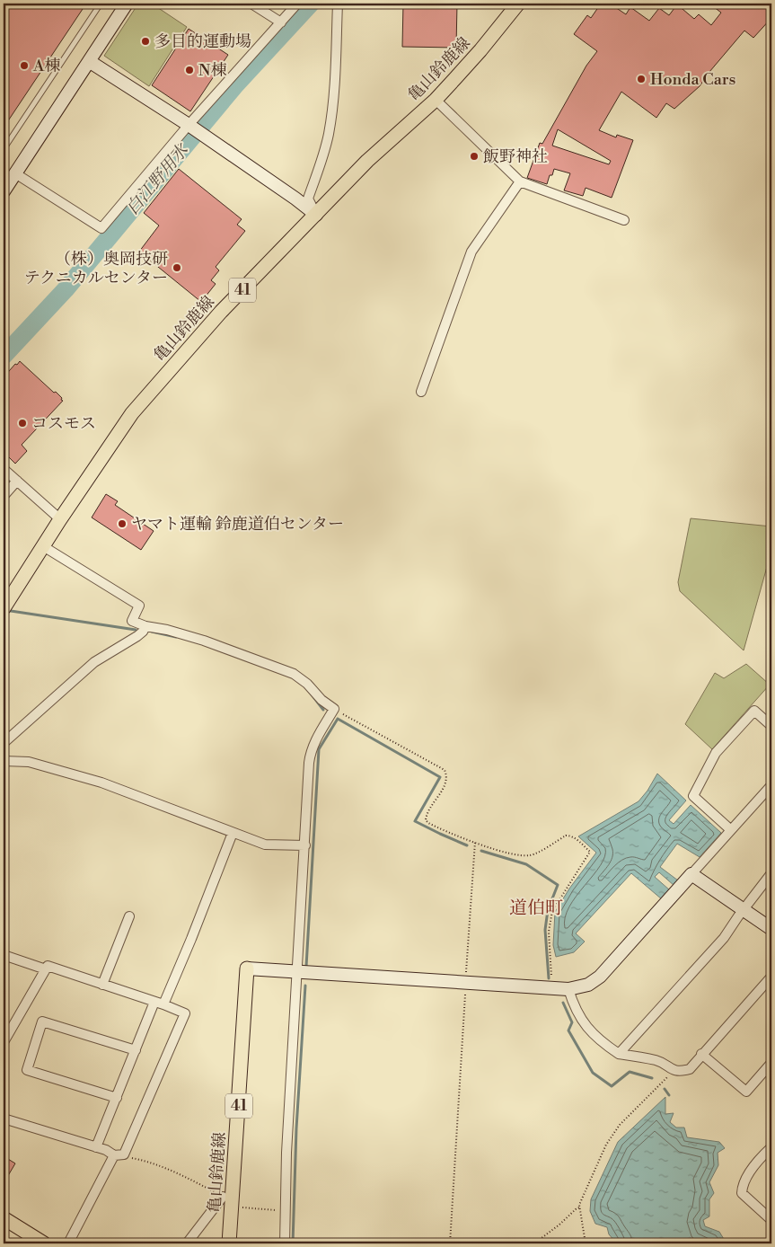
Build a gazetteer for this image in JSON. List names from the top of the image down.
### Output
{
  "streets": {
    "main road": ["亀山鈴鹿線", "41"]
  },
  "districts": ["道伯町"],
  "water": ["白江野用水"],
  "places": [
    "多目的運動場",
    "A棟",
    "N棟",
    "Honda Cars",
    "飯野神社",
    "（株）奥岡技研 テクニカルセンター",
    "コスモス",
    "ヤマト運輸 鈴鹿道伯センター"
  ]
}
